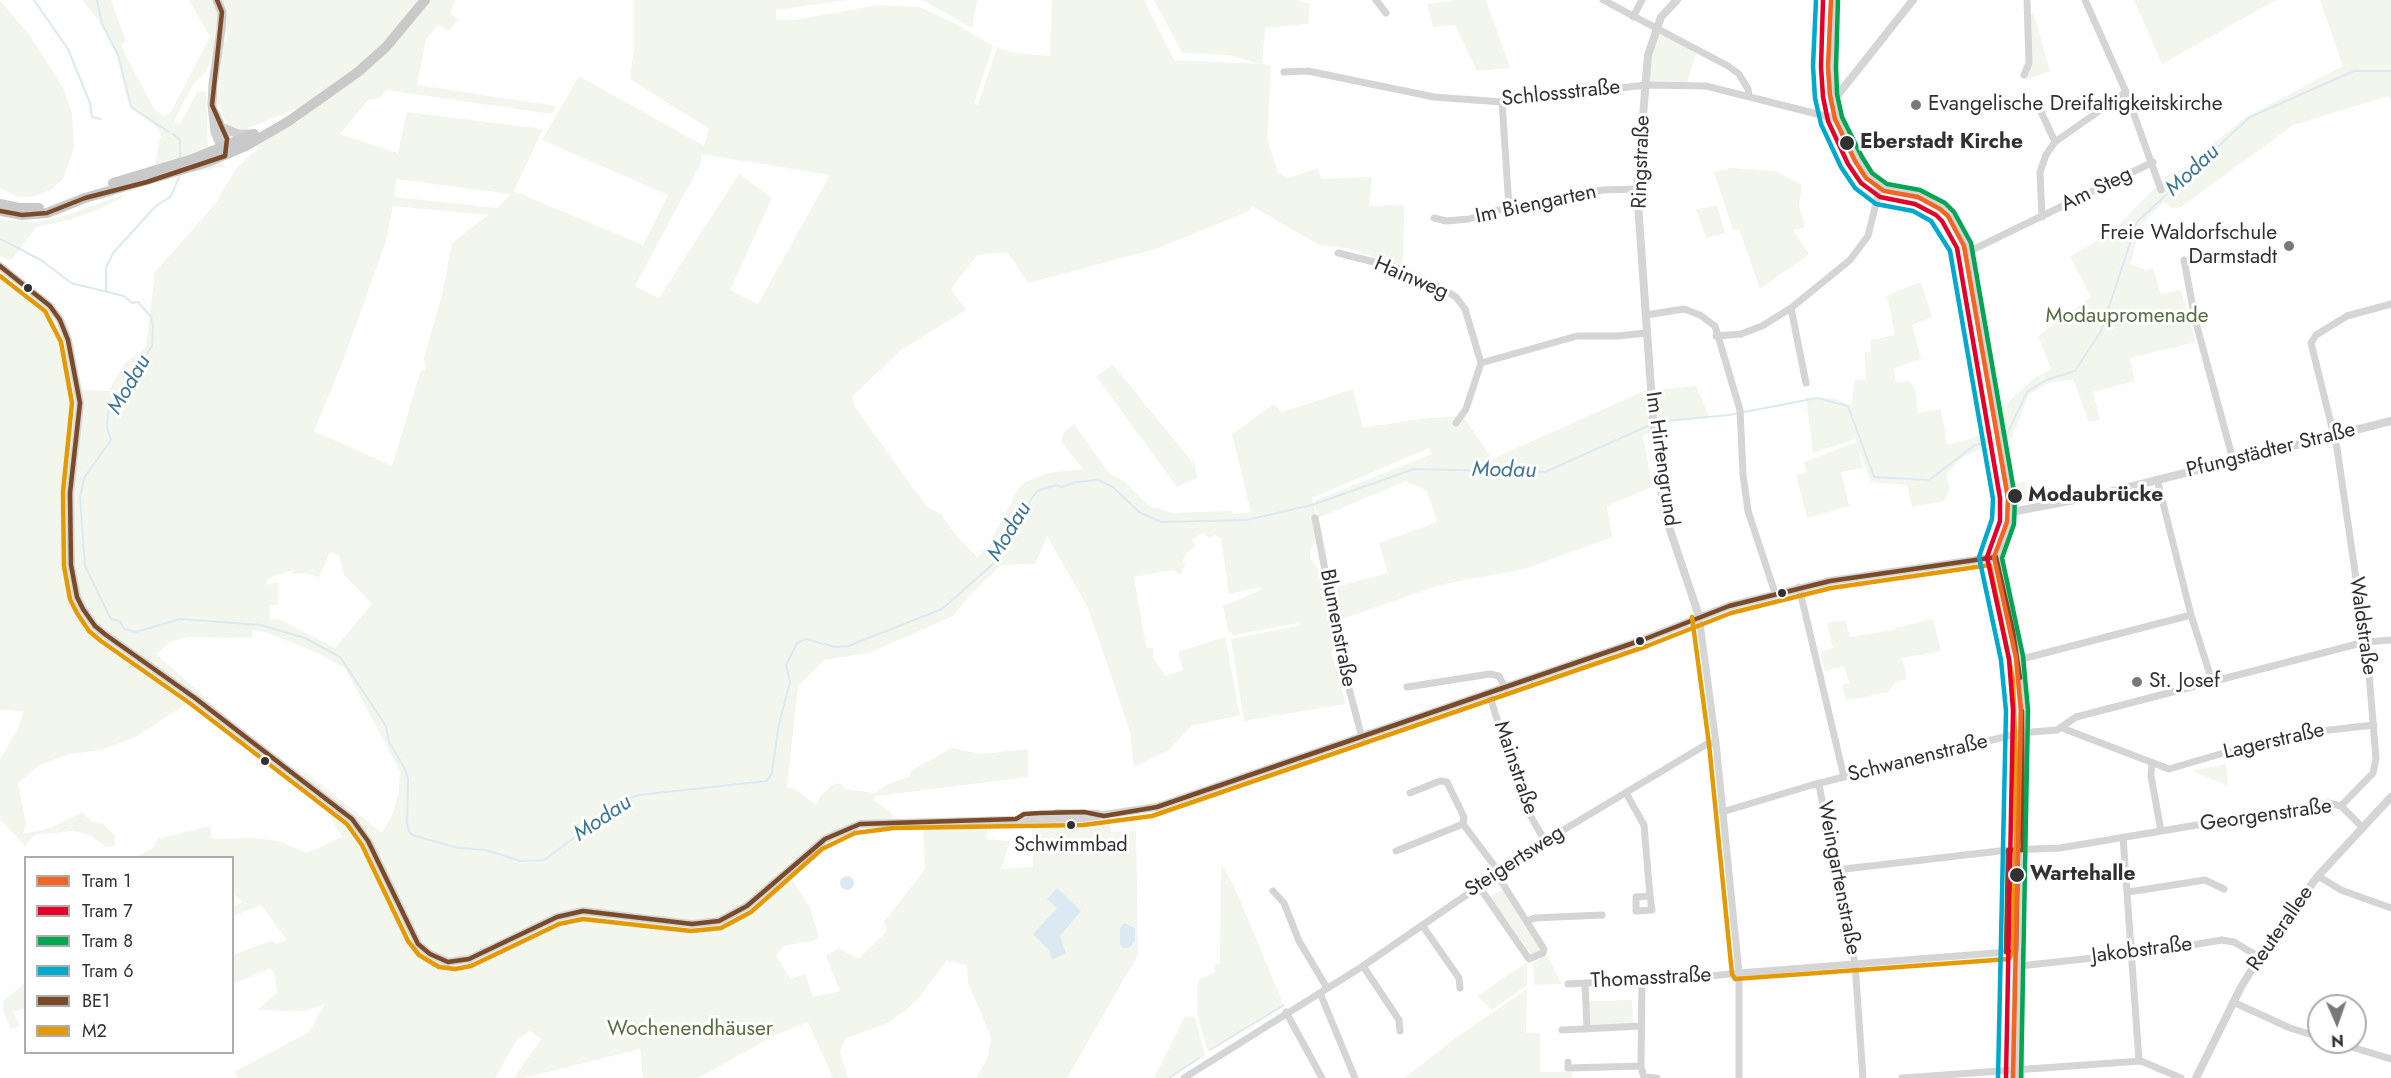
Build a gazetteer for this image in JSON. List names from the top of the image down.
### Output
{
  "streets": {
    "street": [
      "Schlossstraße",
      "Ringstraße",
      "Am Steg",
      "Im Biengarten",
      "Hainweg",
      "Pfungstädter Straße",
      "Im Hirtengrund",
      "Waldstraße",
      "Blumenstraße",
      "Lagerstraße",
      "Schwanenstraße",
      "Mainstraße",
      "Georgenstraße",
      "Steigertsweg",
      "Weingartenstraße",
      "Reuterallee",
      "Jakobstraße",
      "Thomasstraße"
    ]
  },
  "crossings": [
    ["Schlossstraße", "Ringstraße"],
    ["Ringstraße", "Im Biengarten"],
    ["Ringstraße", "Im Hirtengrund"],
    ["Pfungstädter Straße", "Waldstraße"],
    ["Waldstraße", "Lagerstraße"],
    ["Waldstraße", "Schwanenstraße"],
    ["Waldstraße", "Georgenstraße"],
    ["Schwanenstraße", "Weingartenstraße"],
    ["Mainstraße", "Steigertsweg"],
    ["Georgenstraße", "Weingartenstraße"],
    ["Georgenstraße", "Reuterallee"],
    ["Weingartenstraße", "Thomasstraße"],
    ["Reuterallee", "Jakobstraße"]
  ],
  "water": ["Modau"],
  "parks": ["Modaupromenade", "Wochenendhäuser"],
  "places": [
    "Evangelische Dreifaltigkeitskirche",
    "Eberstadt Kirche",
    "Freie Waldorfschule Darmstadt",
    "Modaubrücke",
    "St. Josef",
    "Schwimmbad",
    "Wartehalle"
  ],
  "lines": [
    "tram line 1",
    "tram line 7",
    "tram line 8",
    "tram line 6",
    "transit line BE1",
    "transit line M2"
  ],
  "legend": [
    "Tram 1",
    "Tram 7",
    "Tram 8",
    "Tram 6",
    "BE1",
    "M2"
  ],
  "north": "bottom"
}
